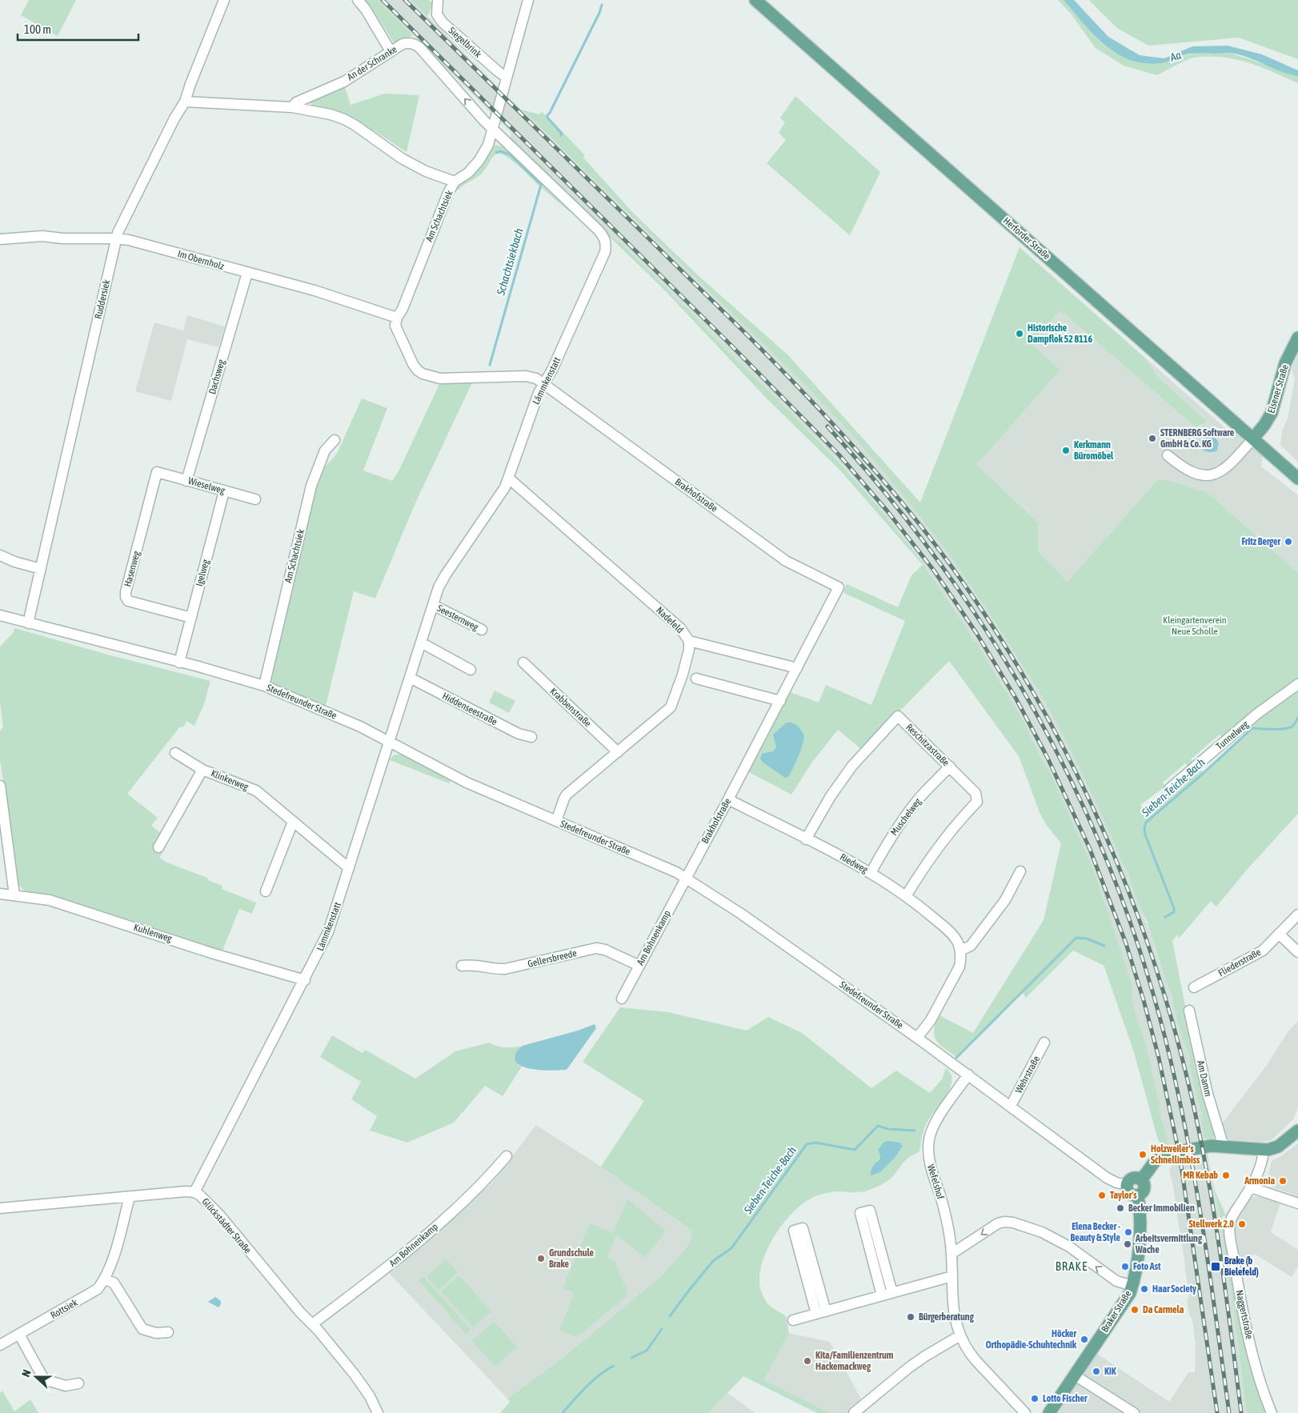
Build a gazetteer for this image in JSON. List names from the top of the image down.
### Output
{
  "streets": {
    "main road": ["Herforder Straße", "Elsener Straße", "Braker Straße"],
    "street": [
      "Siegelbrink",
      "An der Schranke",
      "Am Schachtsiek",
      "Im Obernholz",
      "Ruddersiek",
      "Dachsweg",
      "Lämmkenstatt",
      "Wieselweg",
      "Brakhofstraße",
      "Hasenweg",
      "Igelweg",
      "Seesternweg",
      "Nadefeld",
      "Stedefreunder Straße",
      "Krabbenstraße",
      "Hiddenseestraße",
      "Tunnelweg",
      "Reschitzastraße",
      "Klinkerweg",
      "Muschelweg",
      "Riedweg",
      "Kuhlenweg",
      "Am Bohnenkamp",
      "Gellersbreede",
      "Fliederstraße",
      "Wehrstraße",
      "Am Damm",
      "Wefelshof",
      "Glückstädter Straße",
      "Rottsiek",
      "Naggertstraße"
    ]
  },
  "crossings": [
    ["Siegelbrink", "Am Schachtsiek"],
    ["An der Schranke", "Am Schachtsiek"],
    ["An der Schranke", "Lämmkenstatt"],
    ["Am Schachtsiek", "Im Obernholz"],
    ["Am Schachtsiek", "Lämmkenstatt"],
    ["Am Schachtsiek", "Brakhofstraße"],
    ["Am Schachtsiek", "Stedefreunder Straße"],
    ["Herforder Straße", "Elsener Straße"],
    ["Im Obernholz", "Ruddersiek"],
    ["Im Obernholz", "Dachsweg"],
    ["Im Obernholz", "Brakhofstraße"],
    ["Ruddersiek", "Stedefreunder Straße"],
    ["Dachsweg", "Wieselweg"],
    ["Lämmkenstatt", "Brakhofstraße"],
    ["Lämmkenstatt", "Seesternweg"],
    ["Lämmkenstatt", "Nadefeld"],
    ["Lämmkenstatt", "Stedefreunder Straße"],
    ["Lämmkenstatt", "Hiddenseestraße"],
    ["Lämmkenstatt", "Klinkerweg"],
    ["Lämmkenstatt", "Kuhlenweg"],
    ["Lämmkenstatt", "Glückstädter Straße"],
    ["Wieselweg", "Hasenweg"],
    ["Wieselweg", "Igelweg"],
    ["Brakhofstraße", "Stedefreunder Straße"],
    ["Brakhofstraße", "Riedweg"],
    ["Brakhofstraße", "Am Bohnenkamp"],
    ["Hasenweg", "Igelweg"],
    ["Igelweg", "Stedefreunder Straße"],
    ["Nadefeld", "Stedefreunder Straße"],
    ["Nadefeld", "Krabbenstraße"],
    ["Stedefreunder Straße", "Am Bohnenkamp"],
    ["Stedefreunder Straße", "Wehrstraße"],
    ["Stedefreunder Straße", "Wefelshof"],
    ["Stedefreunder Straße", "Braker Straße"],
    ["Reschitzastraße", "Muschelweg"],
    ["Reschitzastraße", "Riedweg"],
    ["Muschelweg", "Riedweg"],
    ["Am Bohnenkamp", "Gellersbreede"],
    ["Am Bohnenkamp", "Glückstädter Straße"],
    ["Glückstädter Straße", "Rottsiek"]
  ],
  "districts": ["BRAKE"],
  "water": ["Aa", "Schachtsiekbach", "Sieben-Teiche-Bach"],
  "parks": ["Kleingartenverein Neue Scholle"],
  "places": {
    "other": [
      "Historische Dampflok 52 8116",
      "STERNBERG Software GmbH & Co. KG",
      "Kerkmann Büromöbel",
      "Fritz Berger",
      "Holzweiler's Schnellimbiss",
      "MR Kebab",
      "Armonia",
      "Taylor's",
      "Becker Immobilien",
      "Stellwerk 2.0",
      "Elena Becker - Beauty & Style",
      "Arbeitsvermittlung Wache",
      "Grundschule Brake",
      "Foto Ast",
      "Haar Society",
      "Da Carmela",
      "Bürgerberatung",
      "Höcker Orthopädie-Schuhtechnik",
      "Kita/Familienzentrum Hackemackweg",
      "KiK",
      "Lotto Fischer"
    ],
    "transit": ["Brake (b Bielefeld)"]
  },
  "scale_bar": "100 m",
  "north": "left"
}
